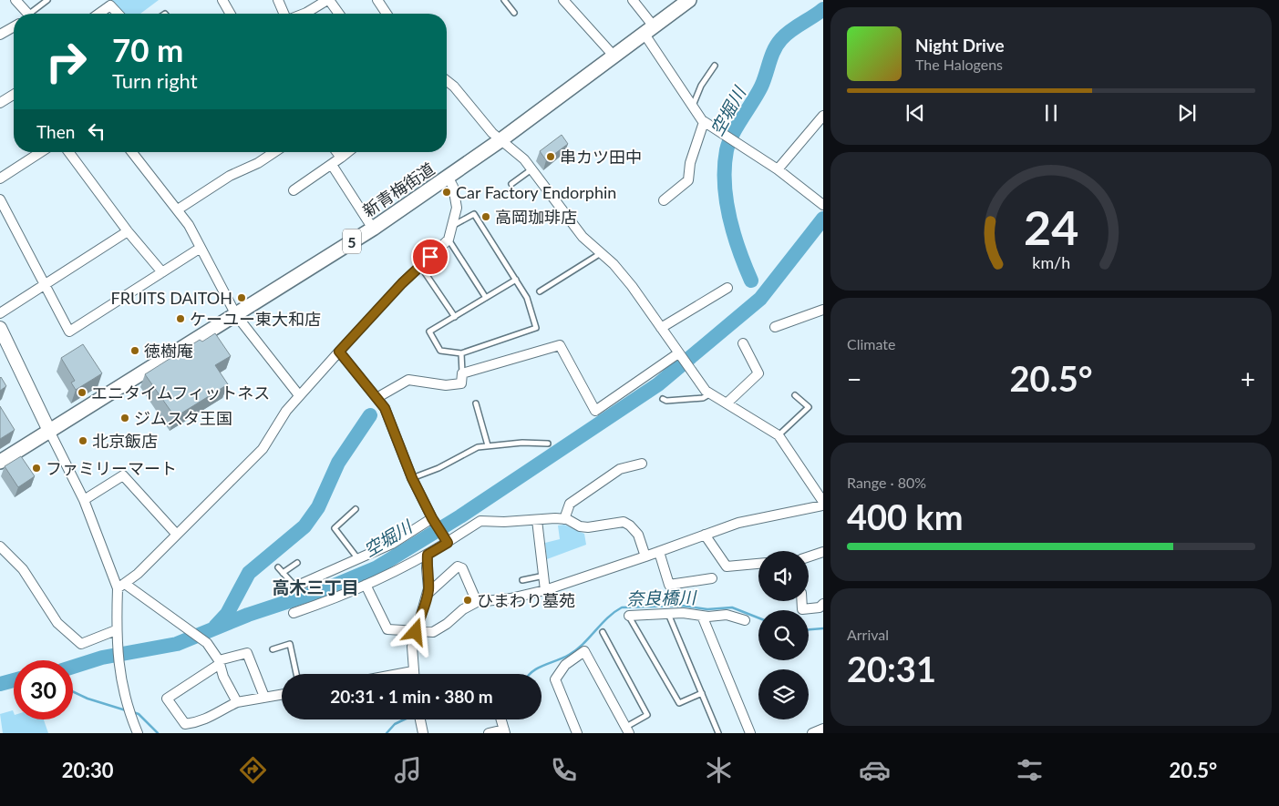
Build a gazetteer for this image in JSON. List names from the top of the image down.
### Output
{
  "streets": {
    "main road": ["新青梅街道", "5"]
  },
  "districts": ["高木三丁目"],
  "water": ["空堀川", "奈良橋川"],
  "places": [
    "串カツ田中",
    "Car Factory Endorphin",
    "高岡珈琲店",
    "FRUITS DAITOH",
    "ケーユー東大和店",
    "徳樹庵",
    "エニタイムフィットネス",
    "ジムスタ王国",
    "北京飯店",
    "ファミリーマート",
    "ひまわり墓苑"
  ],
  "page": {
    "turn": ["70 m", "Turn right"],
    "song": ["Night Drive", "The Halogens"],
    "then": "Then",
    "tile": [
      "Climate",
      ["Range · 80%", "400 km"],
      ["Arrival", "20:31"]
    ],
    "heat": ["−", "20.5°", "+"],
    "limit": "30",
    "trip": "20:31 · 1 min · 380 m",
    "tabs": ["20:30", "20.5°"],
    "gauge": ["24", "km/h"]
  }
}
